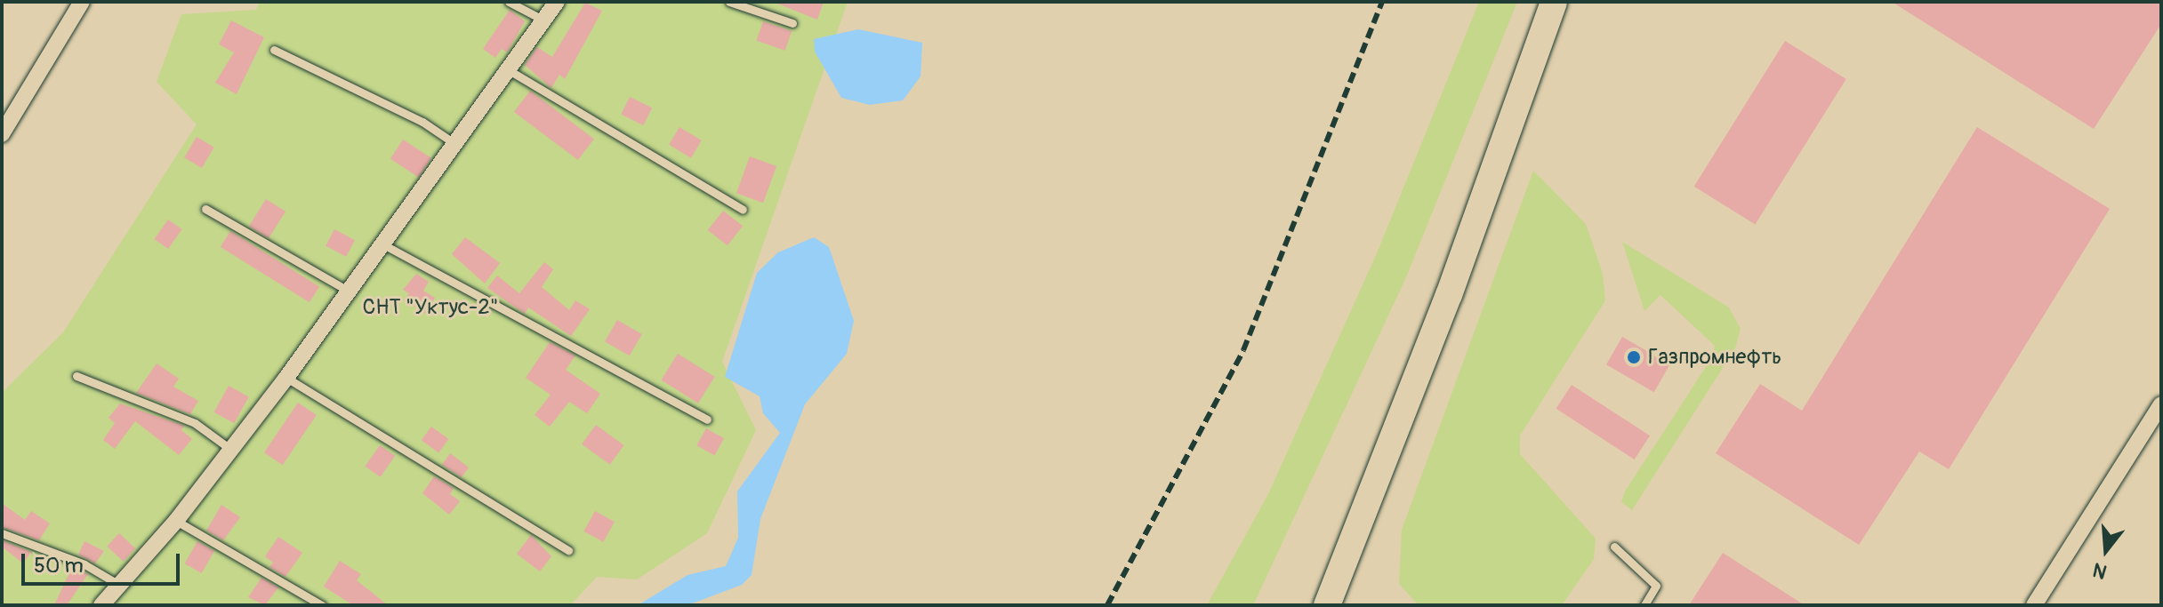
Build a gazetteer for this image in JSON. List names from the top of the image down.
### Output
{
  "parks": ["СНТ \"Уктус-2\""],
  "places": ["Газпромнефть"],
  "scale_bar": "50 m",
  "north": "bottom"
}
